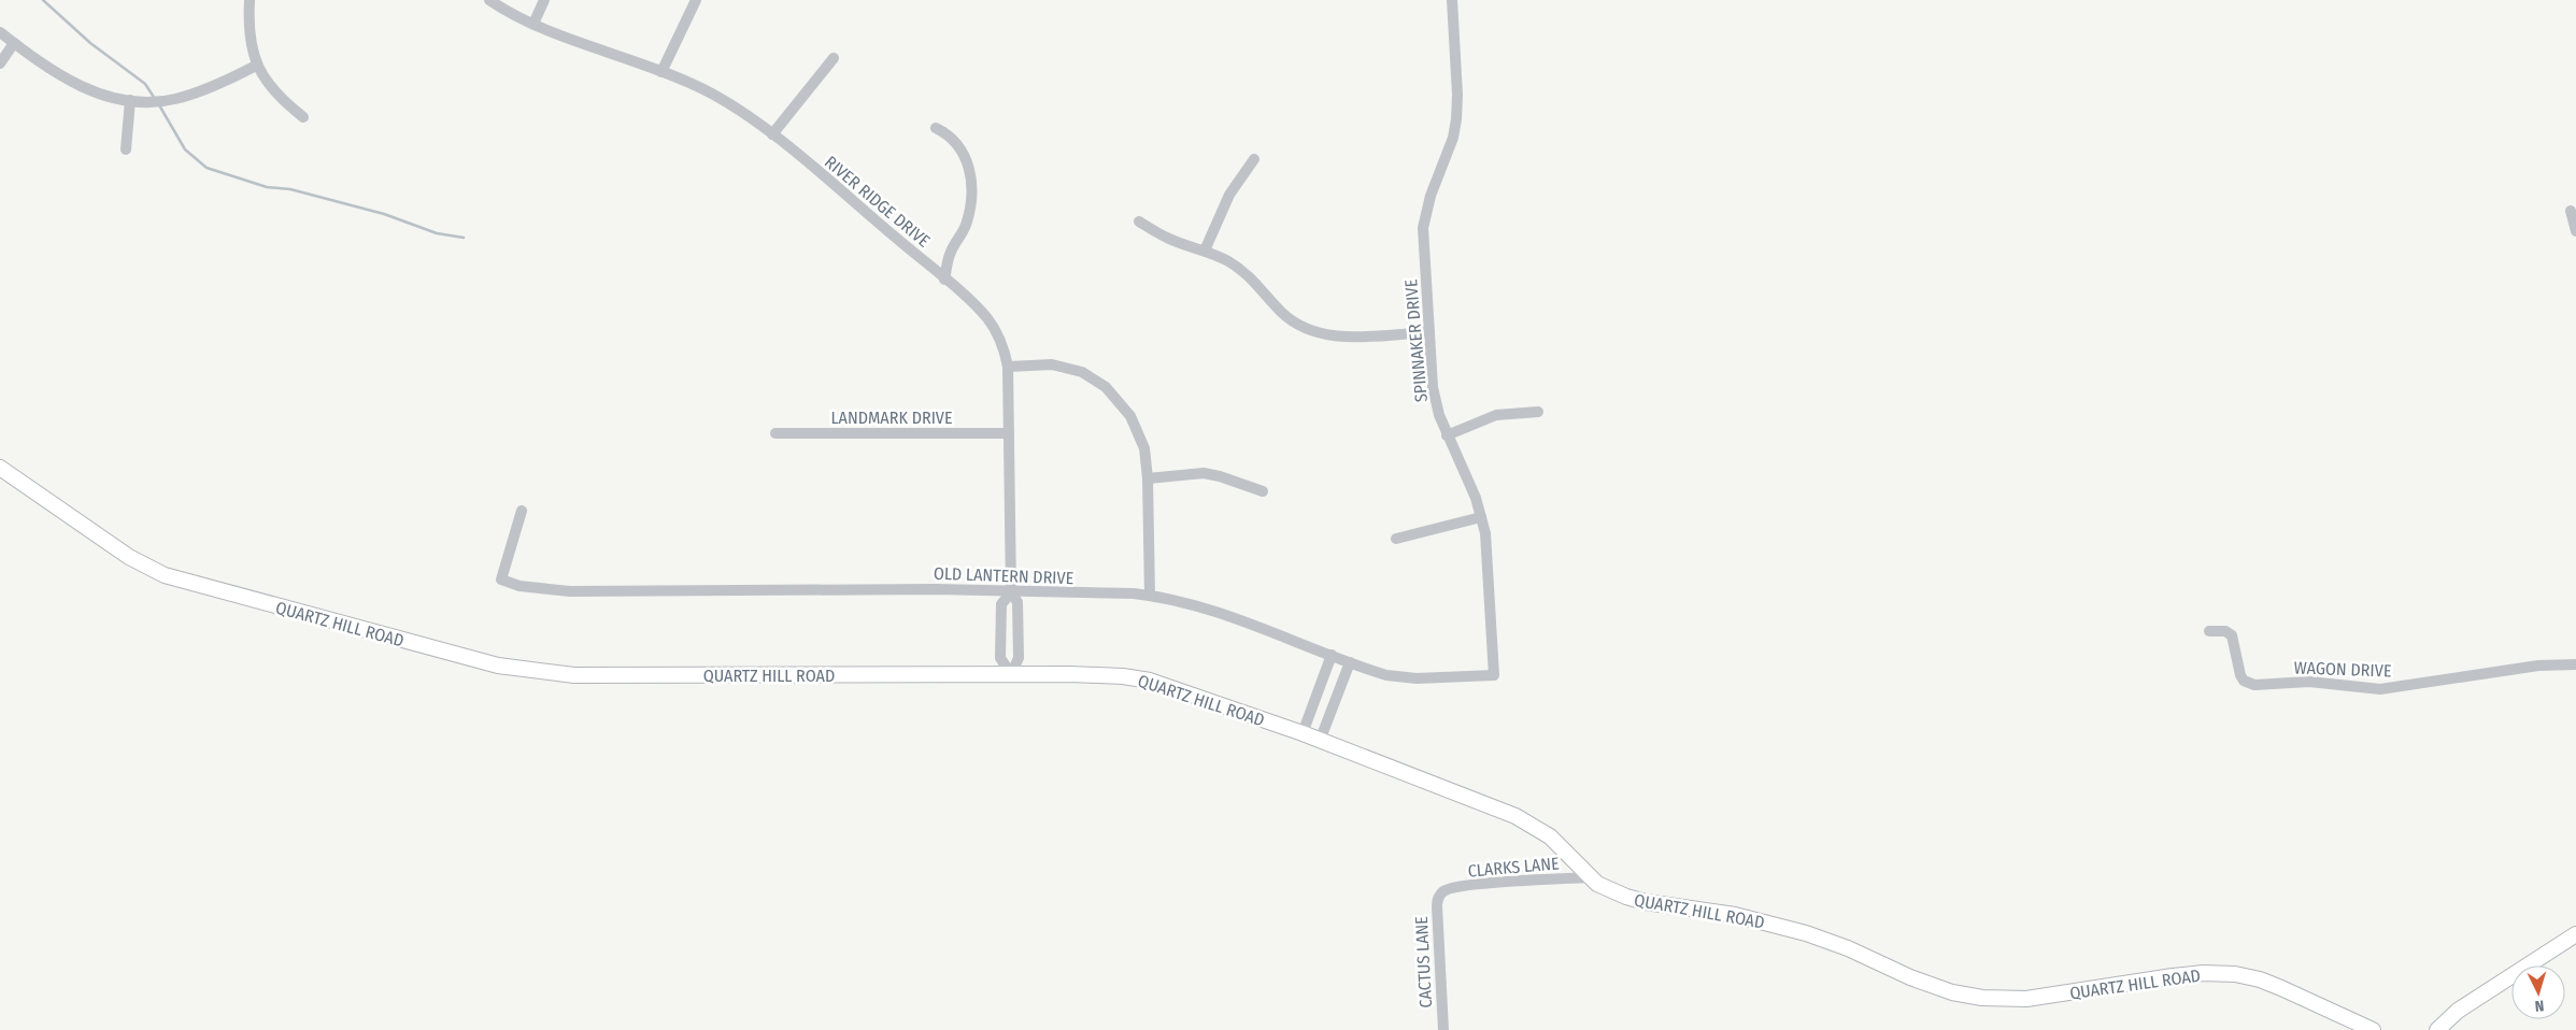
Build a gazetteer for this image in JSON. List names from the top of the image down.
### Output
{
  "streets": {
    "street": [
      "RIVER RIDGE DRIVE",
      "SPINNAKER DRIVE",
      "LANDMARK DRIVE",
      "OLD LANTERN DRIVE",
      "QUARTZ HILL ROAD",
      "WAGON DRIVE",
      "CLARKS LANE",
      "CACTUS LANE"
    ]
  },
  "crossings": [
    ["RIVER RIDGE DRIVE", "LANDMARK DRIVE"],
    ["RIVER RIDGE DRIVE", "OLD LANTERN DRIVE"],
    ["RIVER RIDGE DRIVE", "QUARTZ HILL ROAD"],
    ["SPINNAKER DRIVE", "OLD LANTERN DRIVE"],
    ["QUARTZ HILL ROAD", "CLARKS LANE"],
    ["CLARKS LANE", "CACTUS LANE"]
  ],
  "north": "bottom"
}
